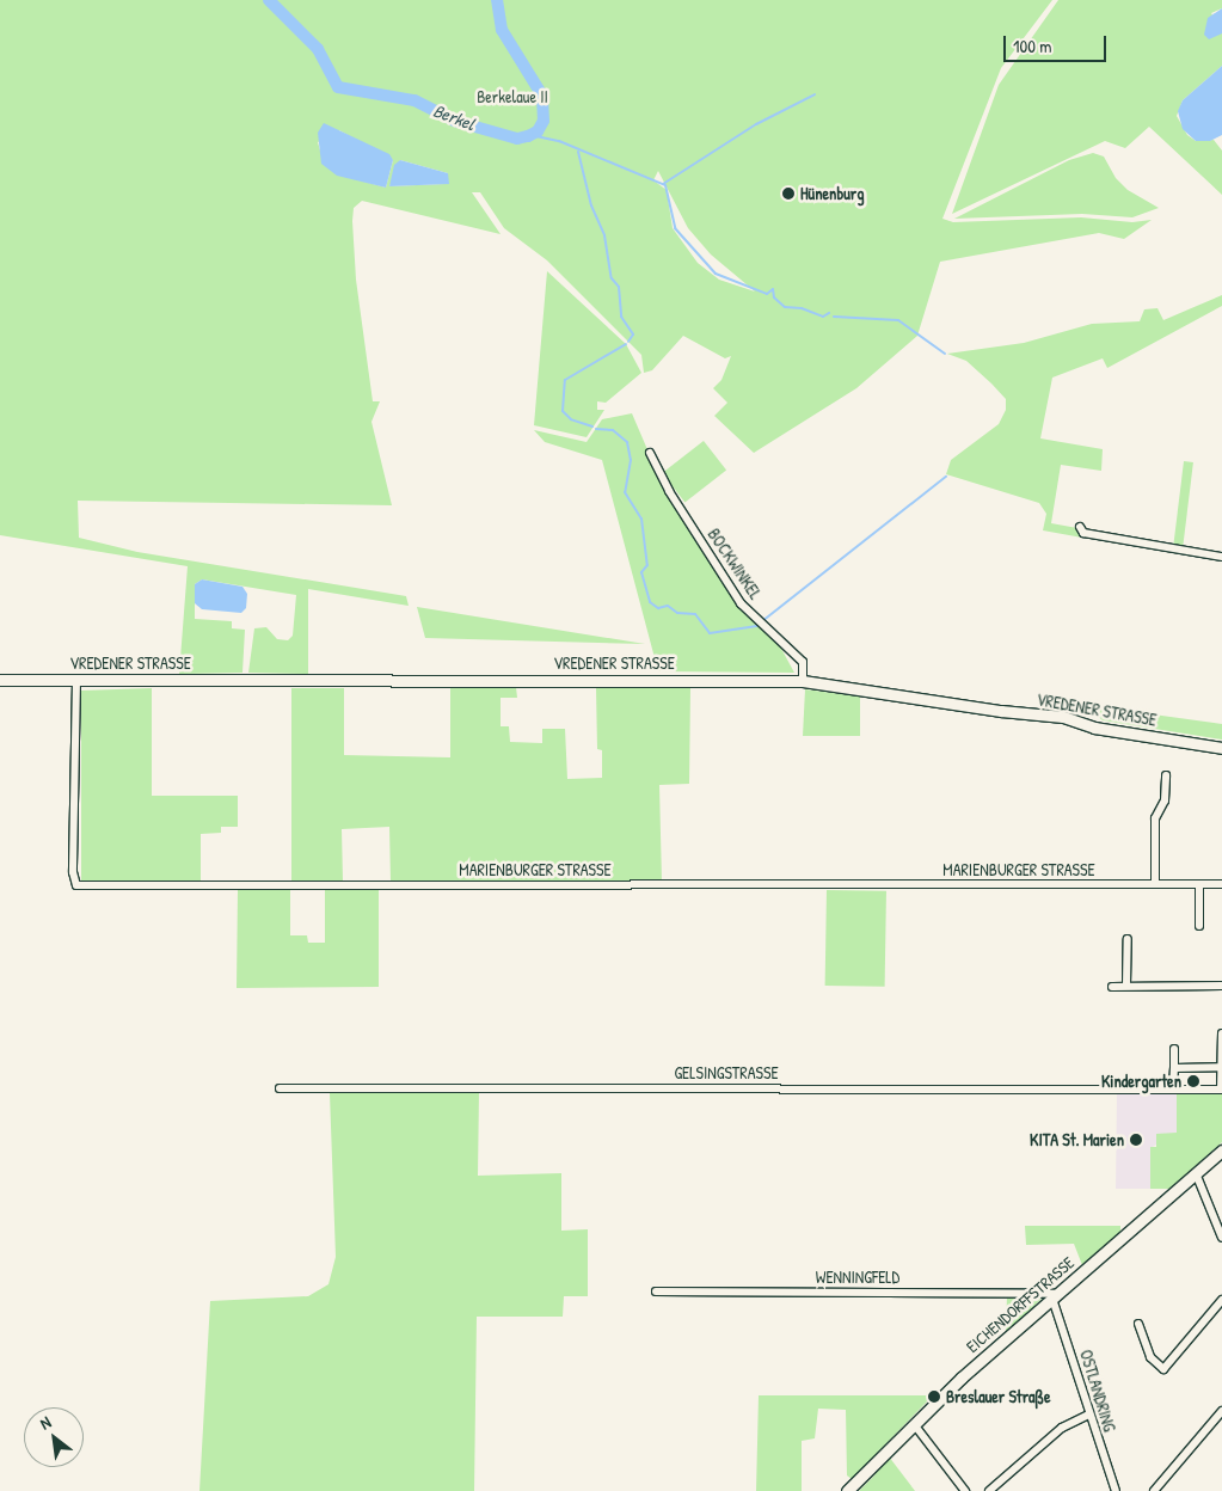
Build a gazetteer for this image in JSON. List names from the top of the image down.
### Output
{
  "streets": {
    "street": [
      "BOCKWINKEL",
      "VREDENER STRASSE",
      "MARIENBURGER STRASSE",
      "GELSINGSTRASSE",
      "WENNINGFELD",
      "EICHENDORFFSTRASSE",
      "OSTLANDRING"
    ]
  },
  "crossings": [
    ["BOCKWINKEL", "VREDENER STRASSE"],
    ["VREDENER STRASSE", "MARIENBURGER STRASSE"],
    ["WENNINGFELD", "EICHENDORFFSTRASSE"],
    ["WENNINGFELD", "OSTLANDRING"],
    ["EICHENDORFFSTRASSE", "OSTLANDRING"]
  ],
  "water": ["Berkel"],
  "parks": ["Berkelaue II"],
  "places": [
    "Hünenburg",
    "Kindergarten",
    "KITA St. Marien",
    "Breslauer Straße"
  ],
  "scale_bar": "100 m",
  "north": "top left"
}
